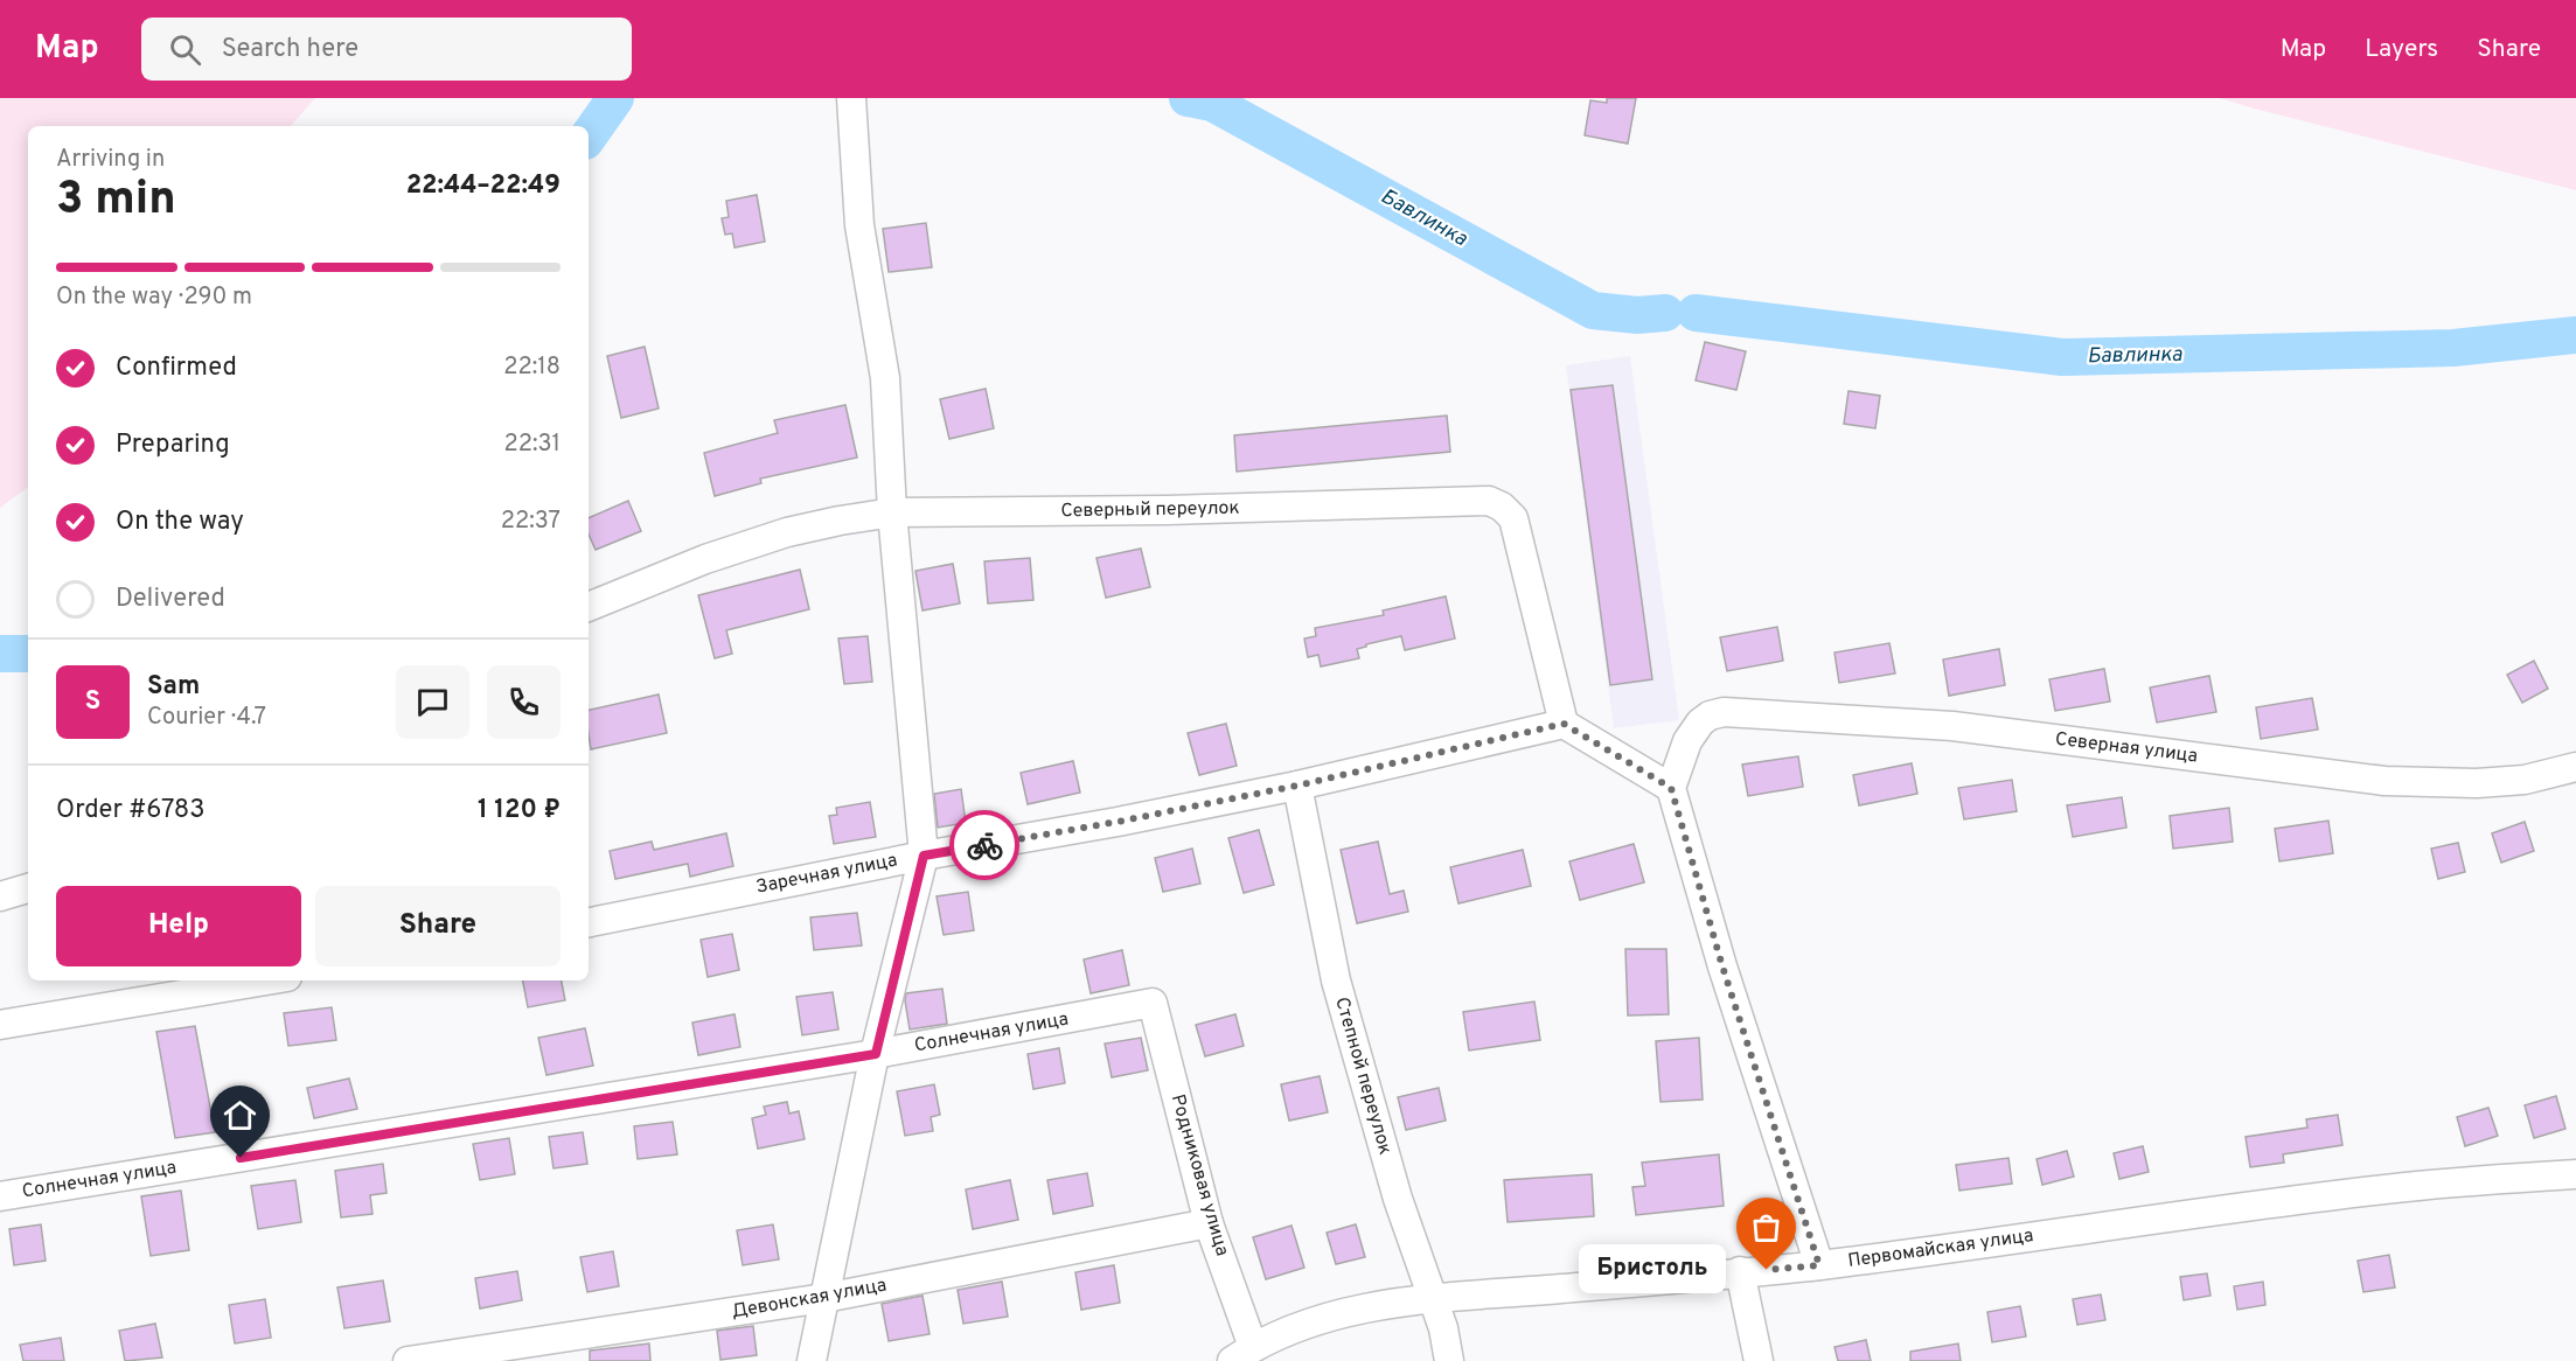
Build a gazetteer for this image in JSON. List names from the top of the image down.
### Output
{
  "streets": {
    "street": [
      "Северный переулок",
      "Северная улица",
      "Заречная улица",
      "Солнечная улица",
      "Степной переулок",
      "Родниковая улица",
      "Первомайская улица",
      "Девонская улица"
    ]
  },
  "crossings": [
    ["Северный переулок", "Заречная улица"],
    ["Заречная улица", "Степной переулок"],
    ["Солнечная улица", "Родниковая улица"],
    ["Степной переулок", "Первомайская улица"],
    ["Родниковая улица", "Первомайская улица"],
    ["Родниковая улица", "Девонская улица"]
  ],
  "water": ["Бавлинка"],
  "places": ["Бристоль"],
  "page": {
    "header": "Map",
    "search": "Search here",
    "nav": ["Map", "Layers", "Share"],
    "heading": ["3 min", "Arriving in", "22:44–22:49"],
    "panel": [
      "Sam",
      "Courier · 4.7",
      "Order #6783",
      "1 120 ₽"
    ],
    "bar": "On the way · 290 m",
    "list": [
      ["Confirmed", "22:18"],
      ["Preparing", "22:31"],
      ["On the way", "22:37"],
      "Delivered"
    ],
    "round": "S",
    "buttons": ["Help", "Share"],
    "bubble": "Бристоль"
  }
}
